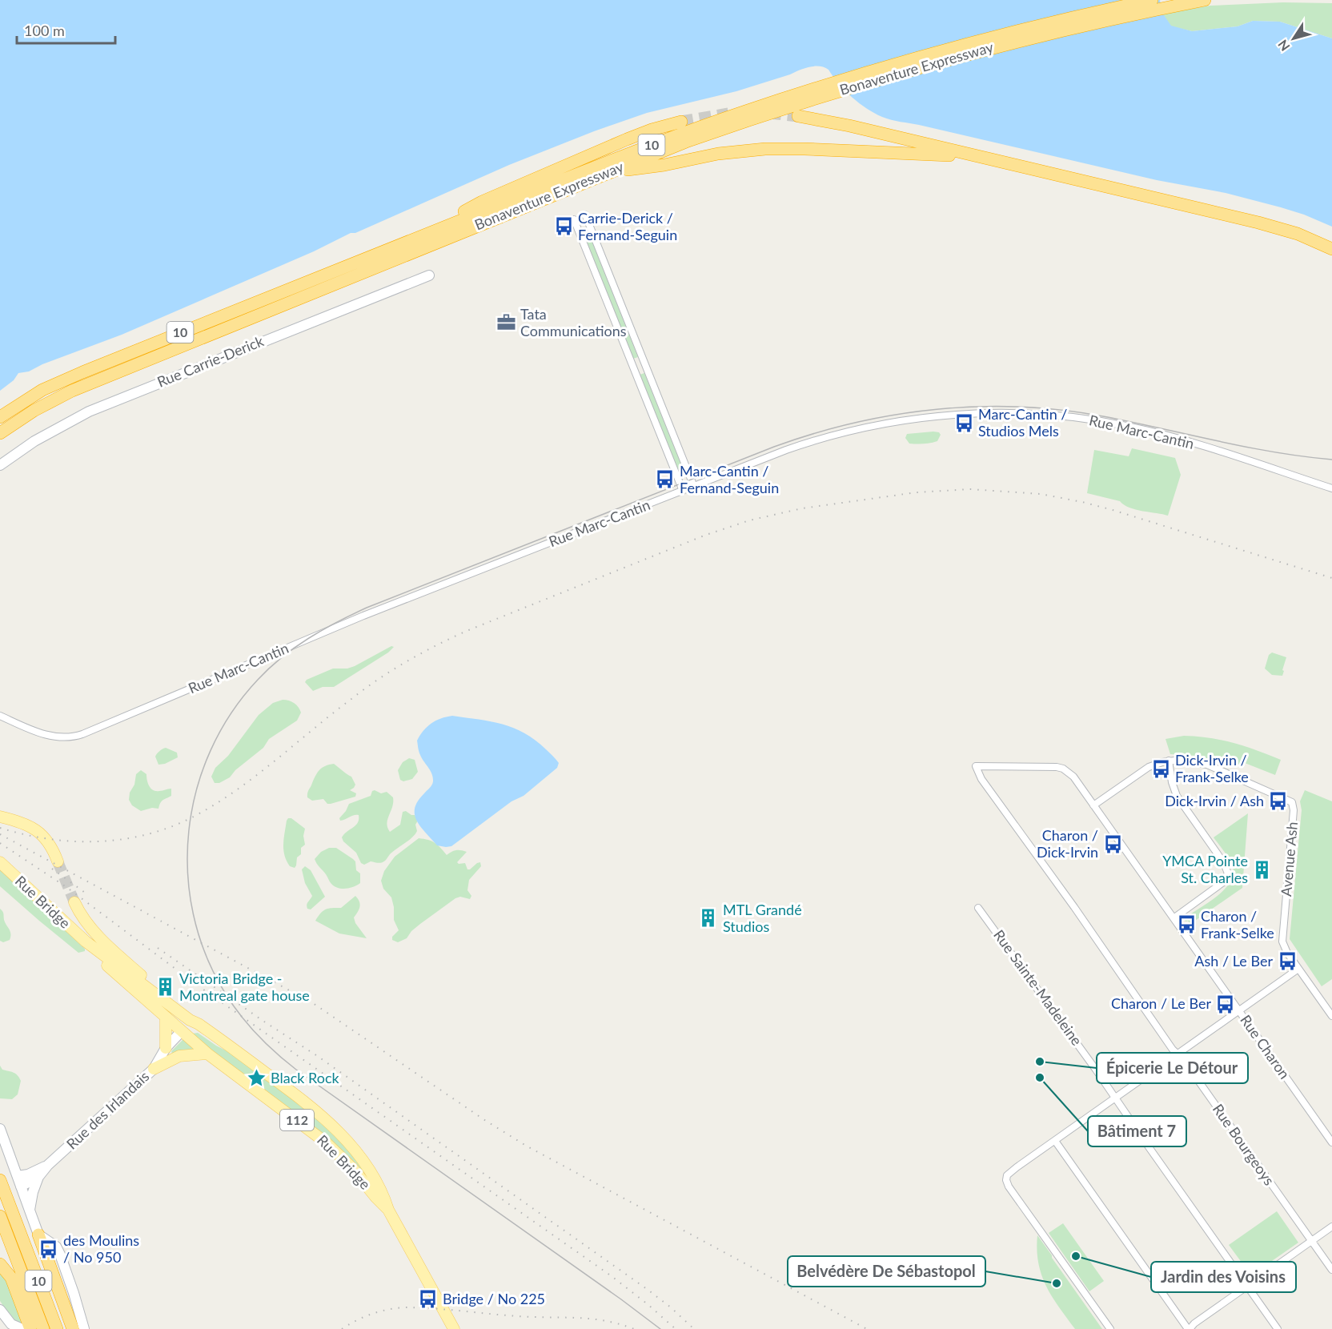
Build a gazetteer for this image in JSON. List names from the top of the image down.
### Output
{
  "streets": {
    "highway": ["Bonaventure Expressway", "10"],
    "main road": ["Rue Bridge", "112"],
    "street": [
      "Rue Carrie-Derick",
      "Rue Marc-Cantin",
      "Avenue Ash",
      "Rue Sainte-Madeleine",
      "Rue Charon",
      "Rue des Irlandais",
      "Rue Bourgeoys"
    ]
  },
  "crossings": [
    ["Rue Bridge", "Rue des Irlandais"],
    ["Rue Charon", "Rue Bourgeoys"]
  ],
  "places": {
    "bus stop": [
      "Carrie-Derick / Fernand-Seguin",
      "Marc-Cantin / Studios Mels",
      "Marc-Cantin / Fernand-Seguin",
      "Dick-Irvin / Frank-Selke",
      "Dick-Irvin / Ash",
      "Charon / Dick-Irvin",
      "Charon / Frank-Selke",
      "Ash / Le Ber",
      "Charon / Le Ber",
      "des Moulins / No 950",
      "Bridge / No 225"
    ],
    "office": ["Tata Communications"],
    "building": ["YMCA Pointe St. Charles", "MTL Grandé Studios", "Victoria Bridge - Montreal gate house"],
    "other": [
      "Épicerie Le Détour",
      "Bâtiment 7",
      "Jardin des Voisins",
      "Belvédère De Sébastopol"
    ],
    "place": ["Black Rock"]
  },
  "scale_bar": "100 m",
  "north": "bottom left"
}
